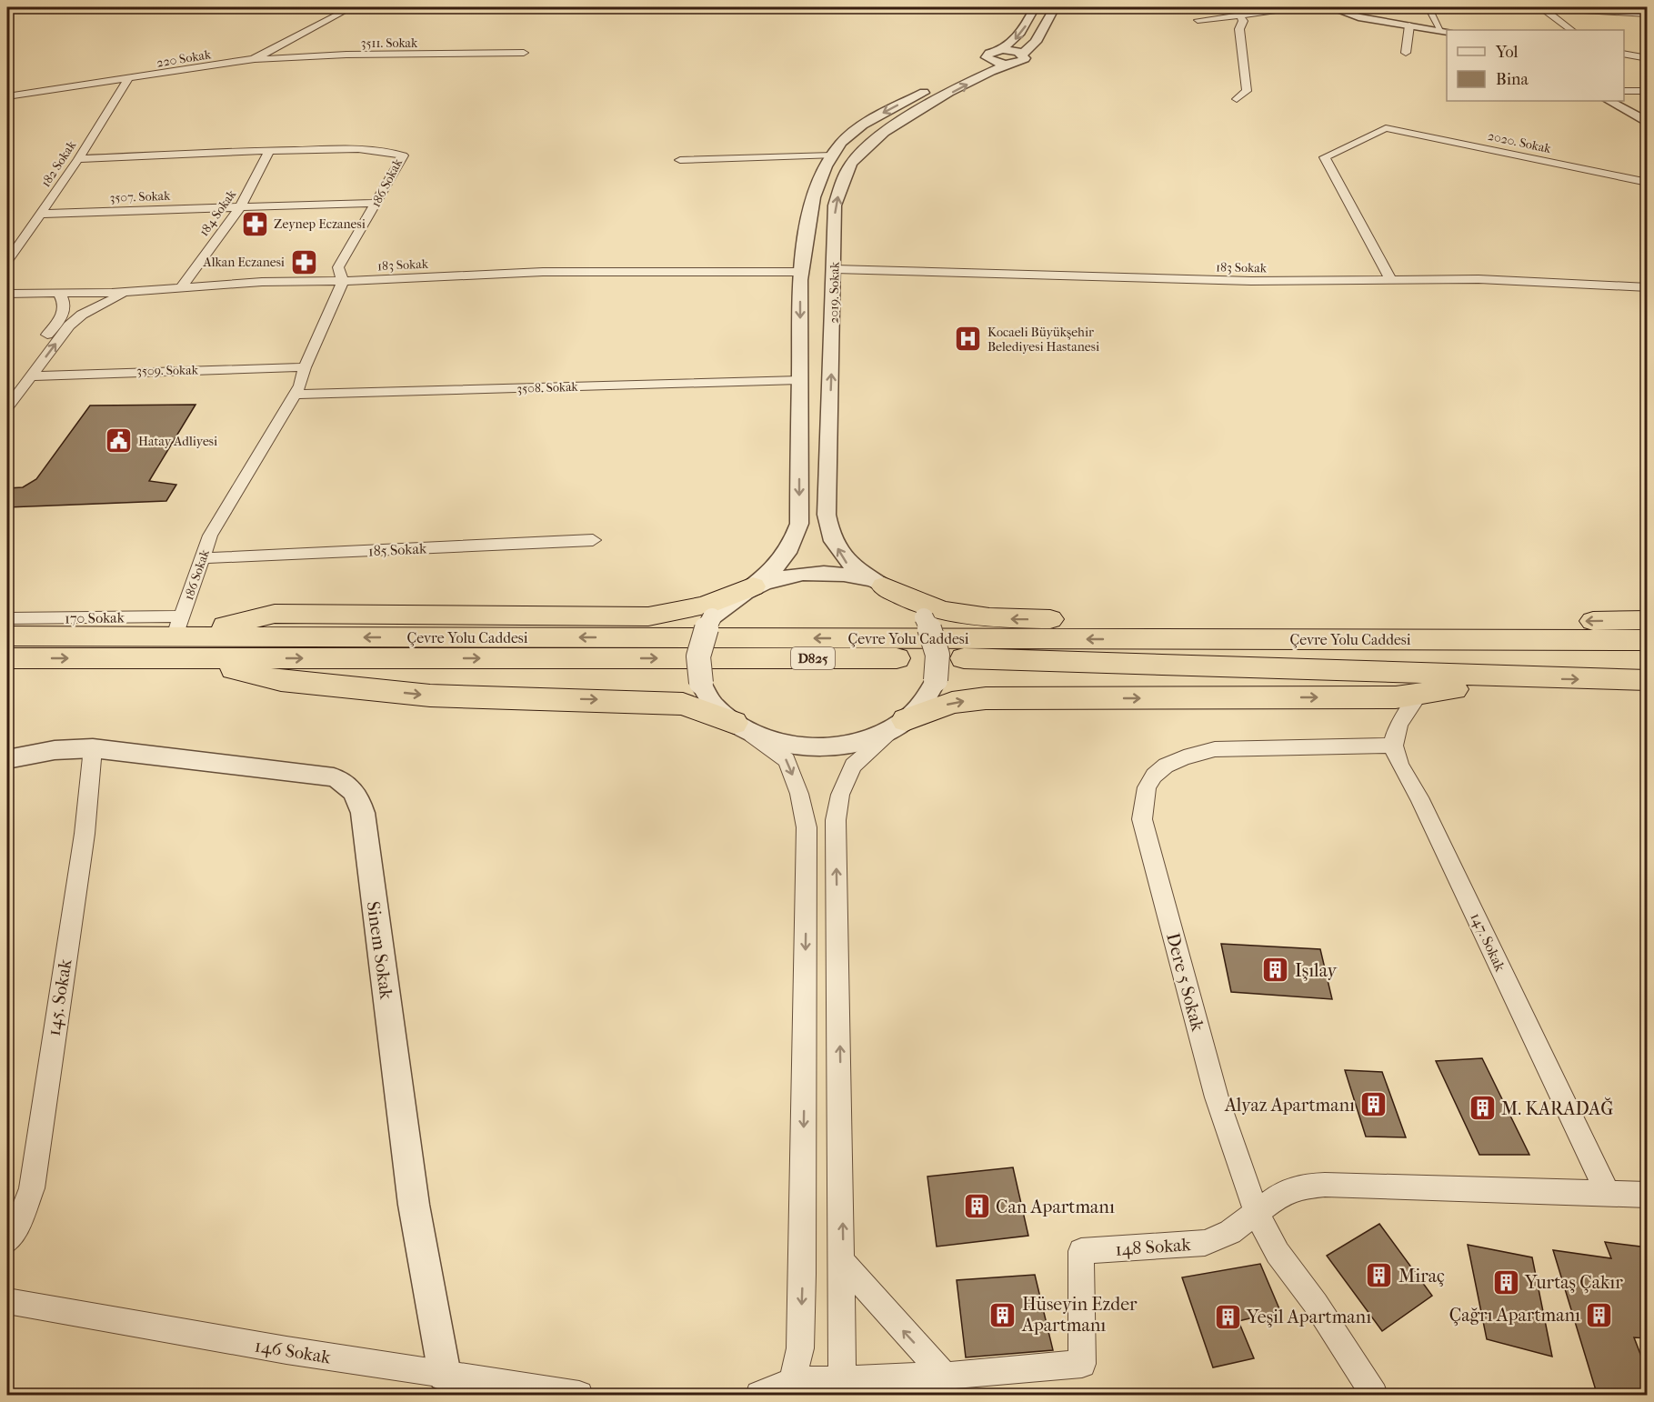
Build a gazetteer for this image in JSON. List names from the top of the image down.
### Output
{
  "streets": {
    "highway": ["Çevre Yolu Caddesi", "D825"],
    "street": [
      "3511. Sokak",
      "220 Sokak",
      "2020. Sokak",
      "182 Sokak",
      "186 Sokak",
      "3507. Sokak",
      "184 Sokak",
      "183 Sokak",
      "2019. Sokak",
      "3509. Sokak",
      "3508. Sokak",
      "185 Sokak",
      "170 Sokak",
      "147. Sokak",
      "Sinem Sokak",
      "Dere 5 Sokak",
      "145. Sokak",
      "148 Sokak",
      "146 Sokak"
    ]
  },
  "crossings": [
    ["3511. Sokak", "220 Sokak"],
    ["220 Sokak", "182 Sokak"],
    ["2020. Sokak", "183 Sokak"],
    ["182 Sokak", "186 Sokak"],
    ["182 Sokak", "3507. Sokak"],
    ["186 Sokak", "3507. Sokak"],
    ["186 Sokak", "184 Sokak"],
    ["186 Sokak", "183 Sokak"],
    ["186 Sokak", "3509. Sokak"],
    ["186 Sokak", "3508. Sokak"],
    ["186 Sokak", "185 Sokak"],
    ["186 Sokak", "170 Sokak"],
    ["186 Sokak", "Çevre Yolu Caddesi"],
    ["3507. Sokak", "184 Sokak"],
    ["184 Sokak", "183 Sokak"],
    ["183 Sokak", "2019. Sokak"],
    ["170 Sokak", "Çevre Yolu Caddesi"],
    ["147. Sokak", "Dere 5 Sokak"],
    ["147. Sokak", "148 Sokak"],
    ["Sinem Sokak", "145. Sokak"],
    ["Sinem Sokak", "146 Sokak"],
    ["Dere 5 Sokak", "148 Sokak"]
  ],
  "places": {
    "pharmacy": ["Zeynep Eczanesi", "Alkan Eczanesi"],
    "hospital": ["Kocaeli Büyükşehir Belediyesi Hastanesi"],
    "public building": ["Hatay Adliyesi"],
    "building": [
      "Işılay",
      "Alyaz Apartmanı",
      "M. KARADAĞ",
      "Can Apartmanı",
      "Miraç",
      "Yurtaş Çakır",
      "Hüseyin Ezder Apartmanı",
      "Çağrı Apartmanı",
      "Yeşil Apartmanı"
    ]
  },
  "legend": ["Yol", "Bina"]
}
